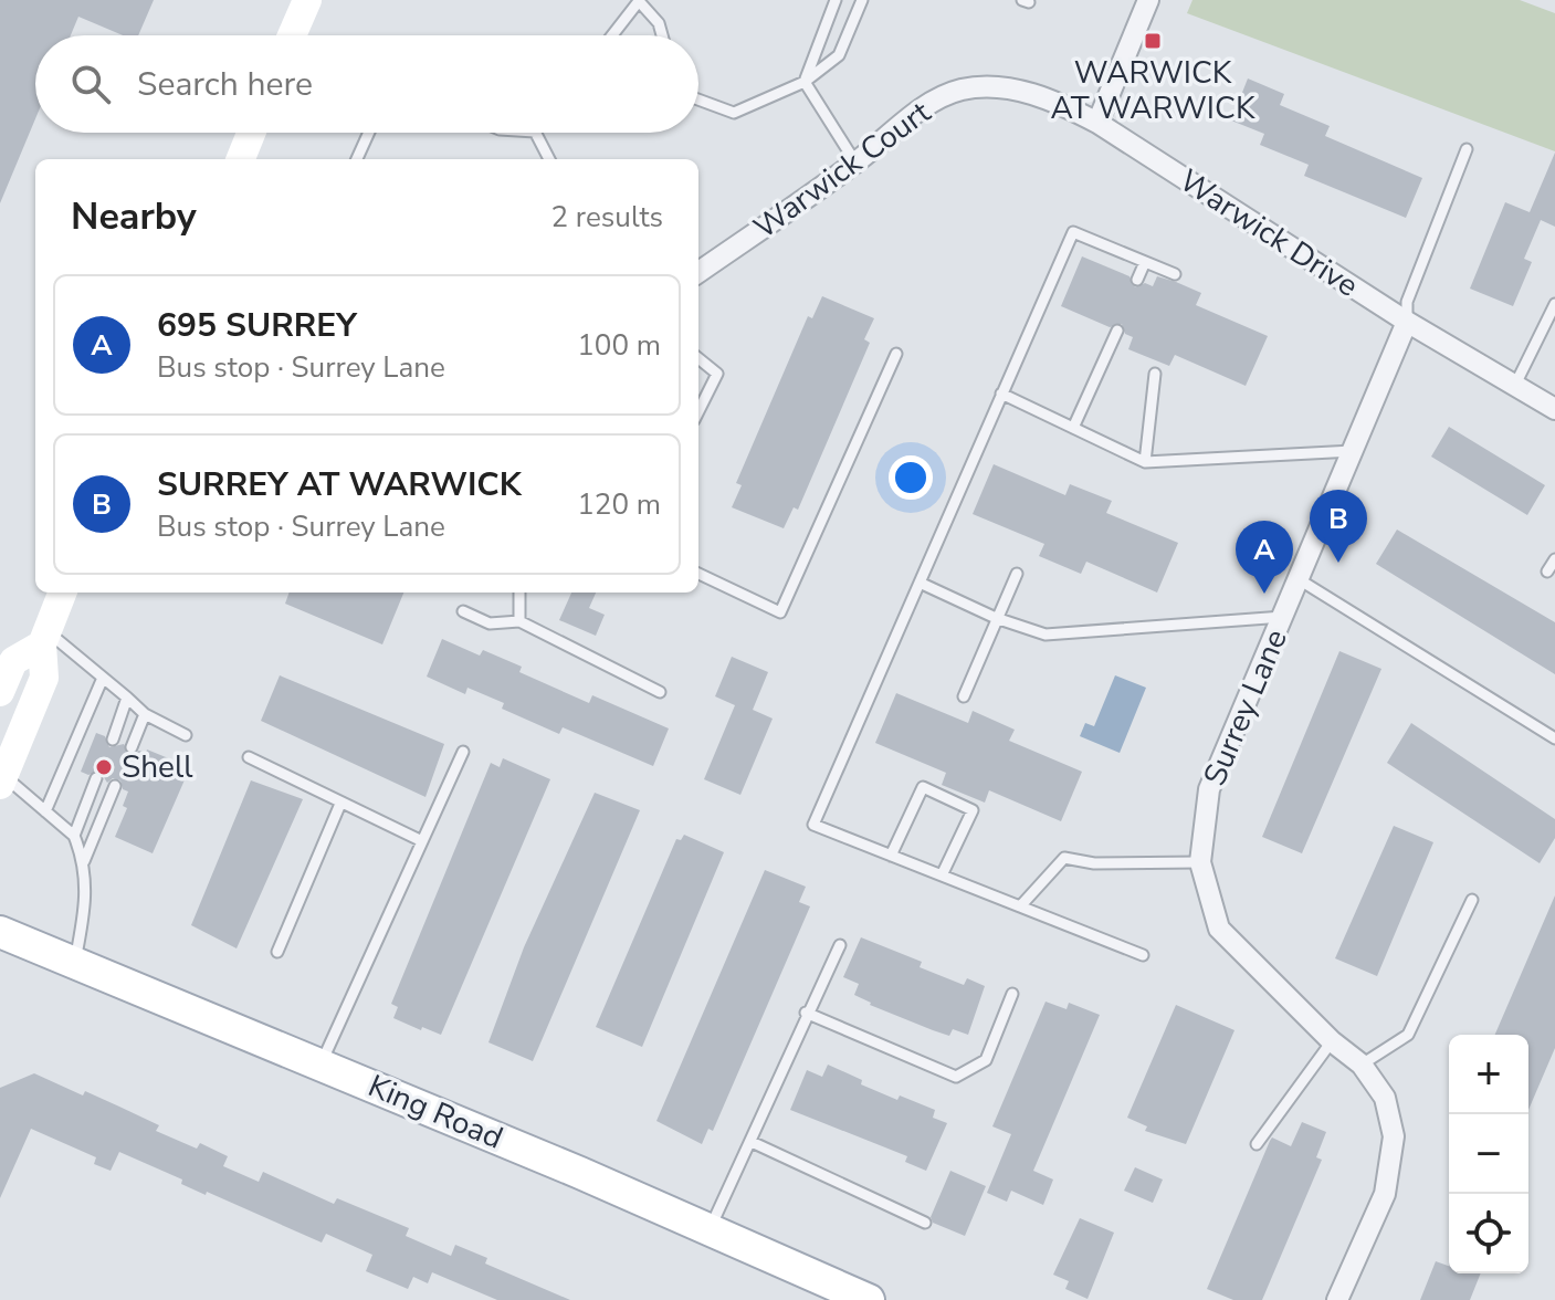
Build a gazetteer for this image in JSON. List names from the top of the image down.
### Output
{
  "streets": {
    "main road": ["King Road"],
    "street": ["Warwick Court", "Warwick Drive", "Surrey Lane"]
  },
  "crossings": [
    ["Warwick Court", "Warwick Drive"],
    ["Warwick Drive", "Surrey Lane"]
  ],
  "places": {
    "transit": ["WARWICK AT WARWICK"],
    "other": ["Shell"]
  },
  "page": {
    "search": "Search here",
    "heading": ["Nearby", "2 results"],
    "list": [
      {
        "mark": "A",
        "name": "695 SURREY",
        "note": "Bus stop · Surrey Lane",
        "value": "100 m"
      },
      {
        "mark": "B",
        "name": "SURREY AT WARWICK",
        "note": "Bus stop · Surrey Lane",
        "value": "120 m"
      }
    ],
    "pins": ["B", "A"],
    "map_buttons": ["+", "−"]
  }
}
